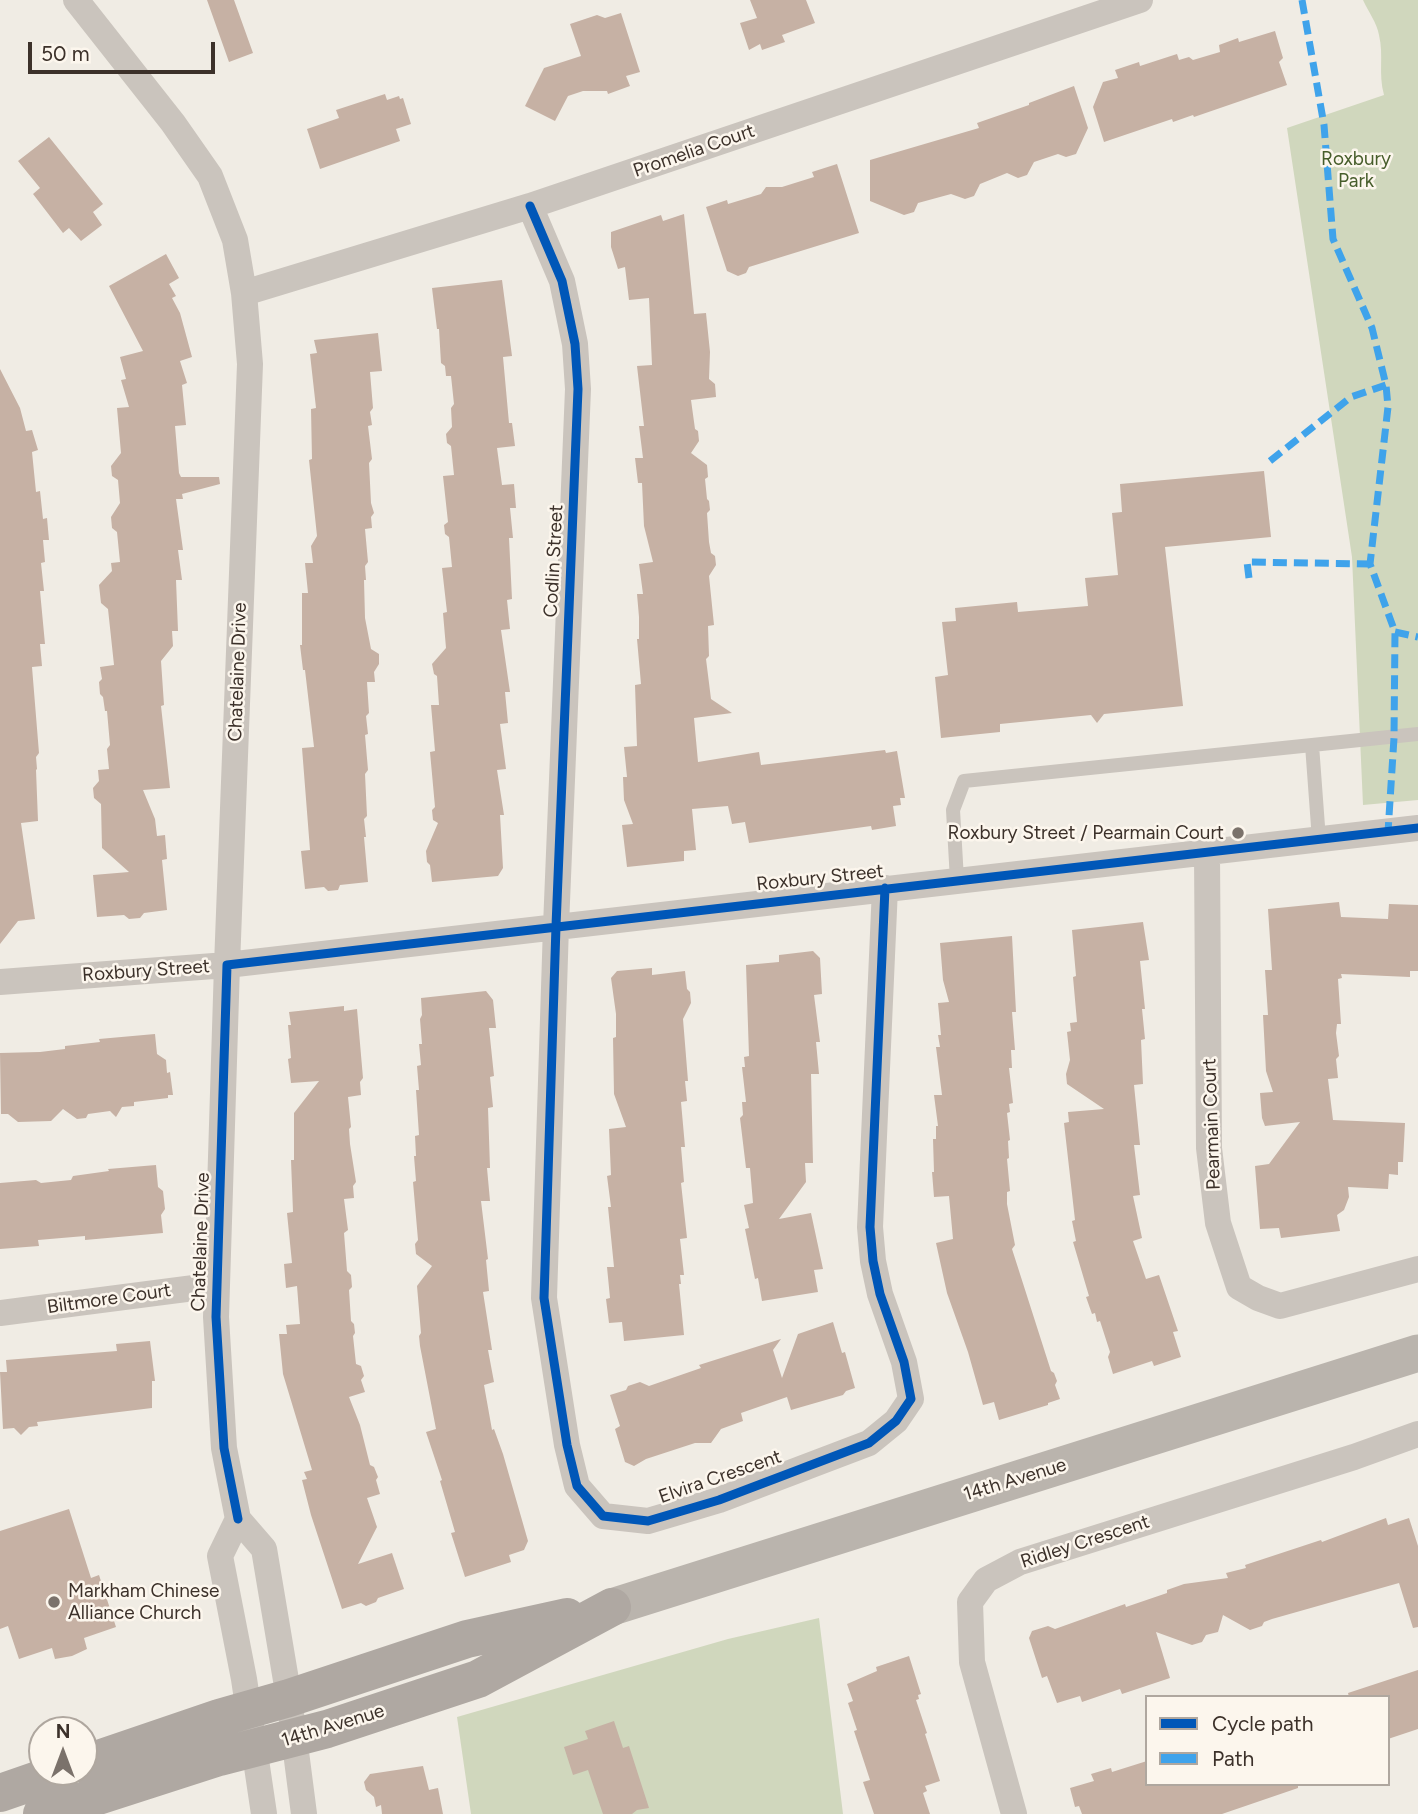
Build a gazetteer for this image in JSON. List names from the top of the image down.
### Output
{
  "streets": {
    "main road": ["14th Avenue"],
    "street": [
      "Promelia Court",
      "Codlin Street",
      "Chatelaine Drive",
      "Roxbury Street",
      "Pearmain Court",
      "Biltmore Court",
      "Elvira Crescent",
      "Ridley Crescent"
    ]
  },
  "crossings": [
    ["Promelia Court", "Codlin Street"],
    ["Promelia Court", "Chatelaine Drive"],
    ["Codlin Street", "Roxbury Street"],
    ["Codlin Street", "Elvira Crescent"],
    ["Chatelaine Drive", "Roxbury Street"],
    ["Chatelaine Drive", "Biltmore Court"],
    ["Chatelaine Drive", "14th Avenue"],
    ["Roxbury Street", "Pearmain Court"],
    ["Roxbury Street", "Elvira Crescent"]
  ],
  "parks": ["Roxbury Park"],
  "places": ["Roxbury Street / Pearmain Court", "Markham Chinese Alliance Church"],
  "legend": ["Cycle path", "Path"],
  "scale_bar": "50 m",
  "north": "top"
}
